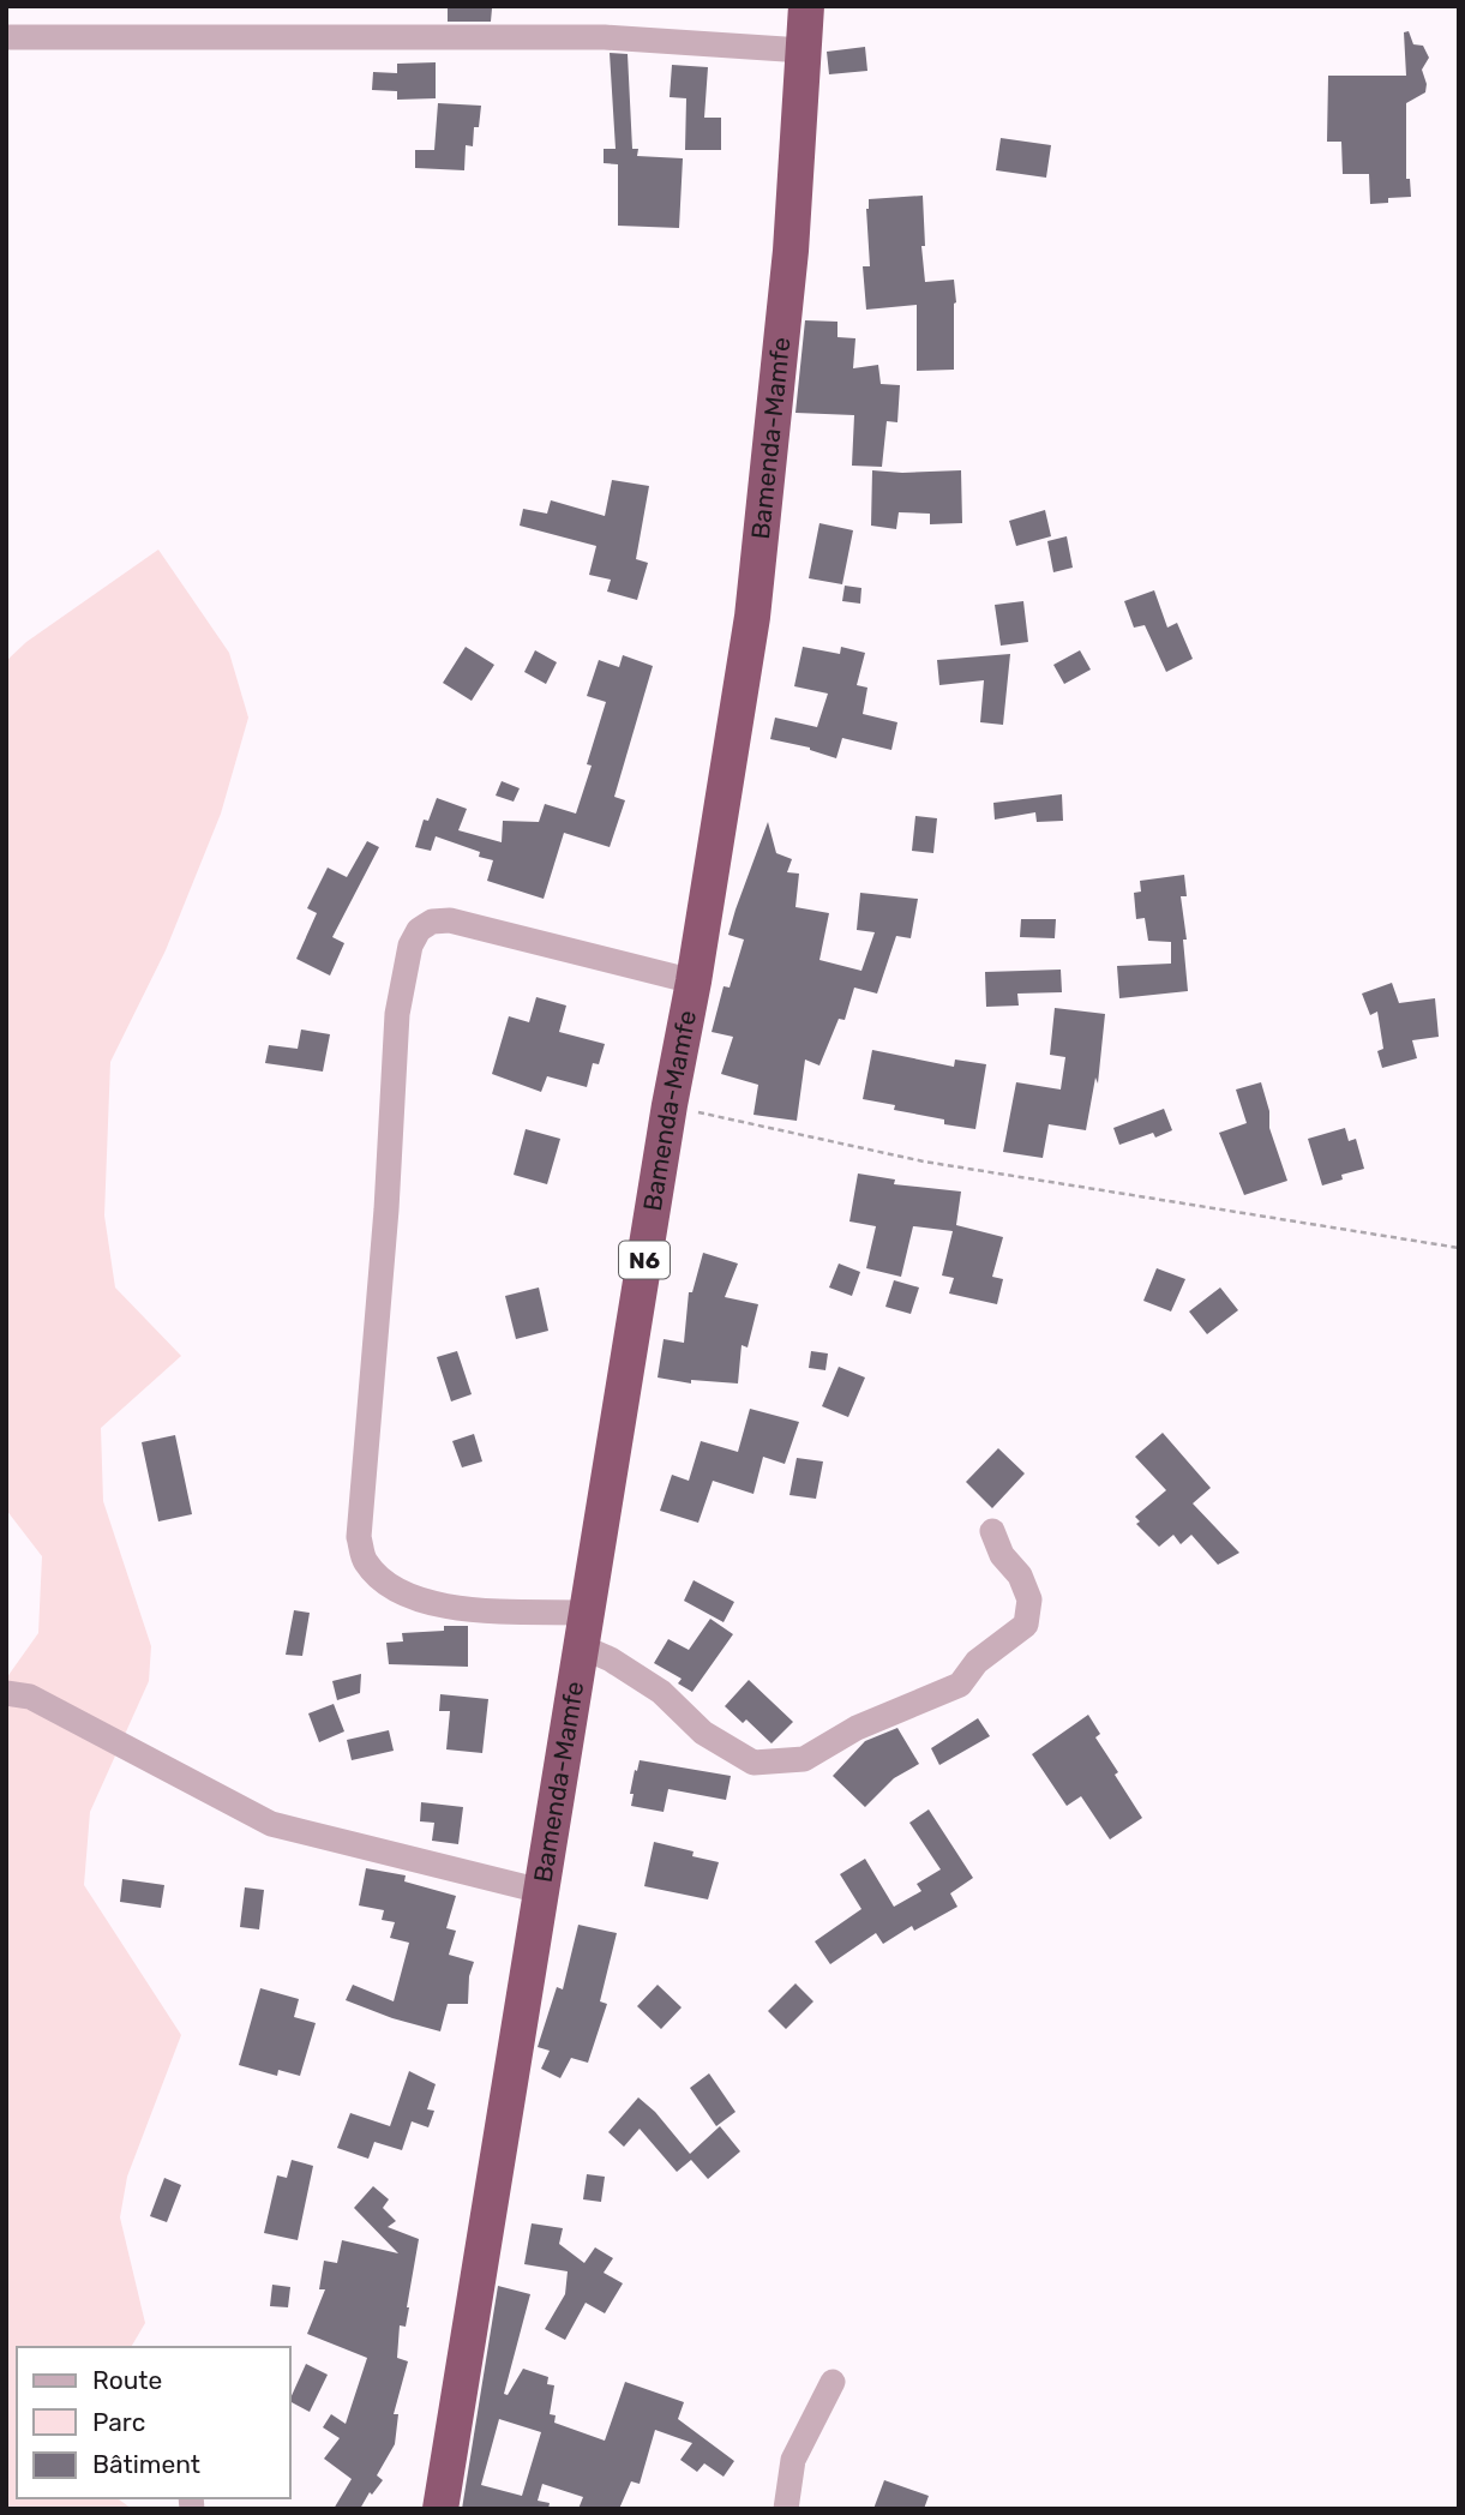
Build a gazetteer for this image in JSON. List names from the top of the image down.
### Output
{
  "streets": {
    "highway": ["Bamenda-Mamfe", "N6"]
  },
  "legend": ["Route", "Parc", "Bâtiment"]
}
